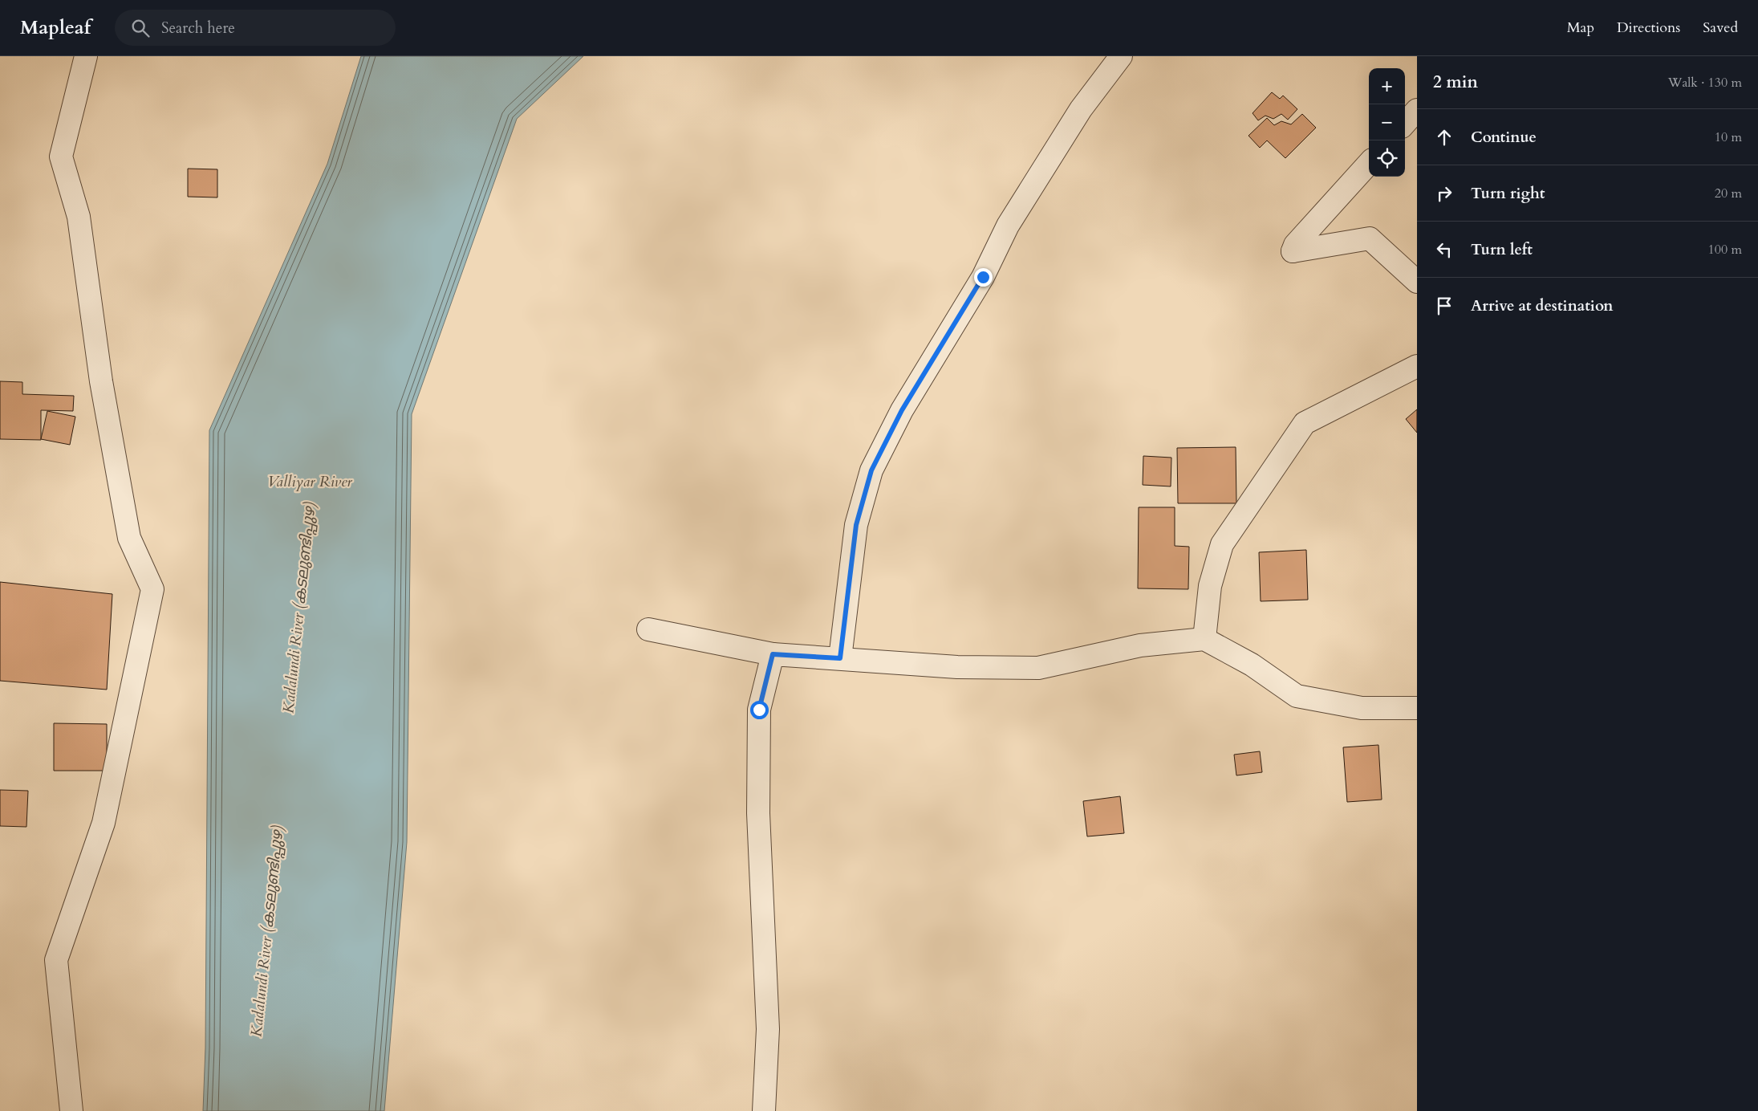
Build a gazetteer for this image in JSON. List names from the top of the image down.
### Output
{
  "water": ["Valliyar River", "Kadalundi River (കടലുണ്ടിപ്പുഴ)"],
  "page": {
    "header": "Mapleaf",
    "search": "Search here",
    "nav": ["Map", "Directions", "Saved"],
    "heading": ["2 min", "Walk · 130 m"],
    "map_buttons": ["+", "−"],
    "list": [
      ["Continue", "10 m"],
      ["Turn right", "20 m"],
      ["Turn left", "100 m"],
      "Arrive at destination"
    ]
  }
}
